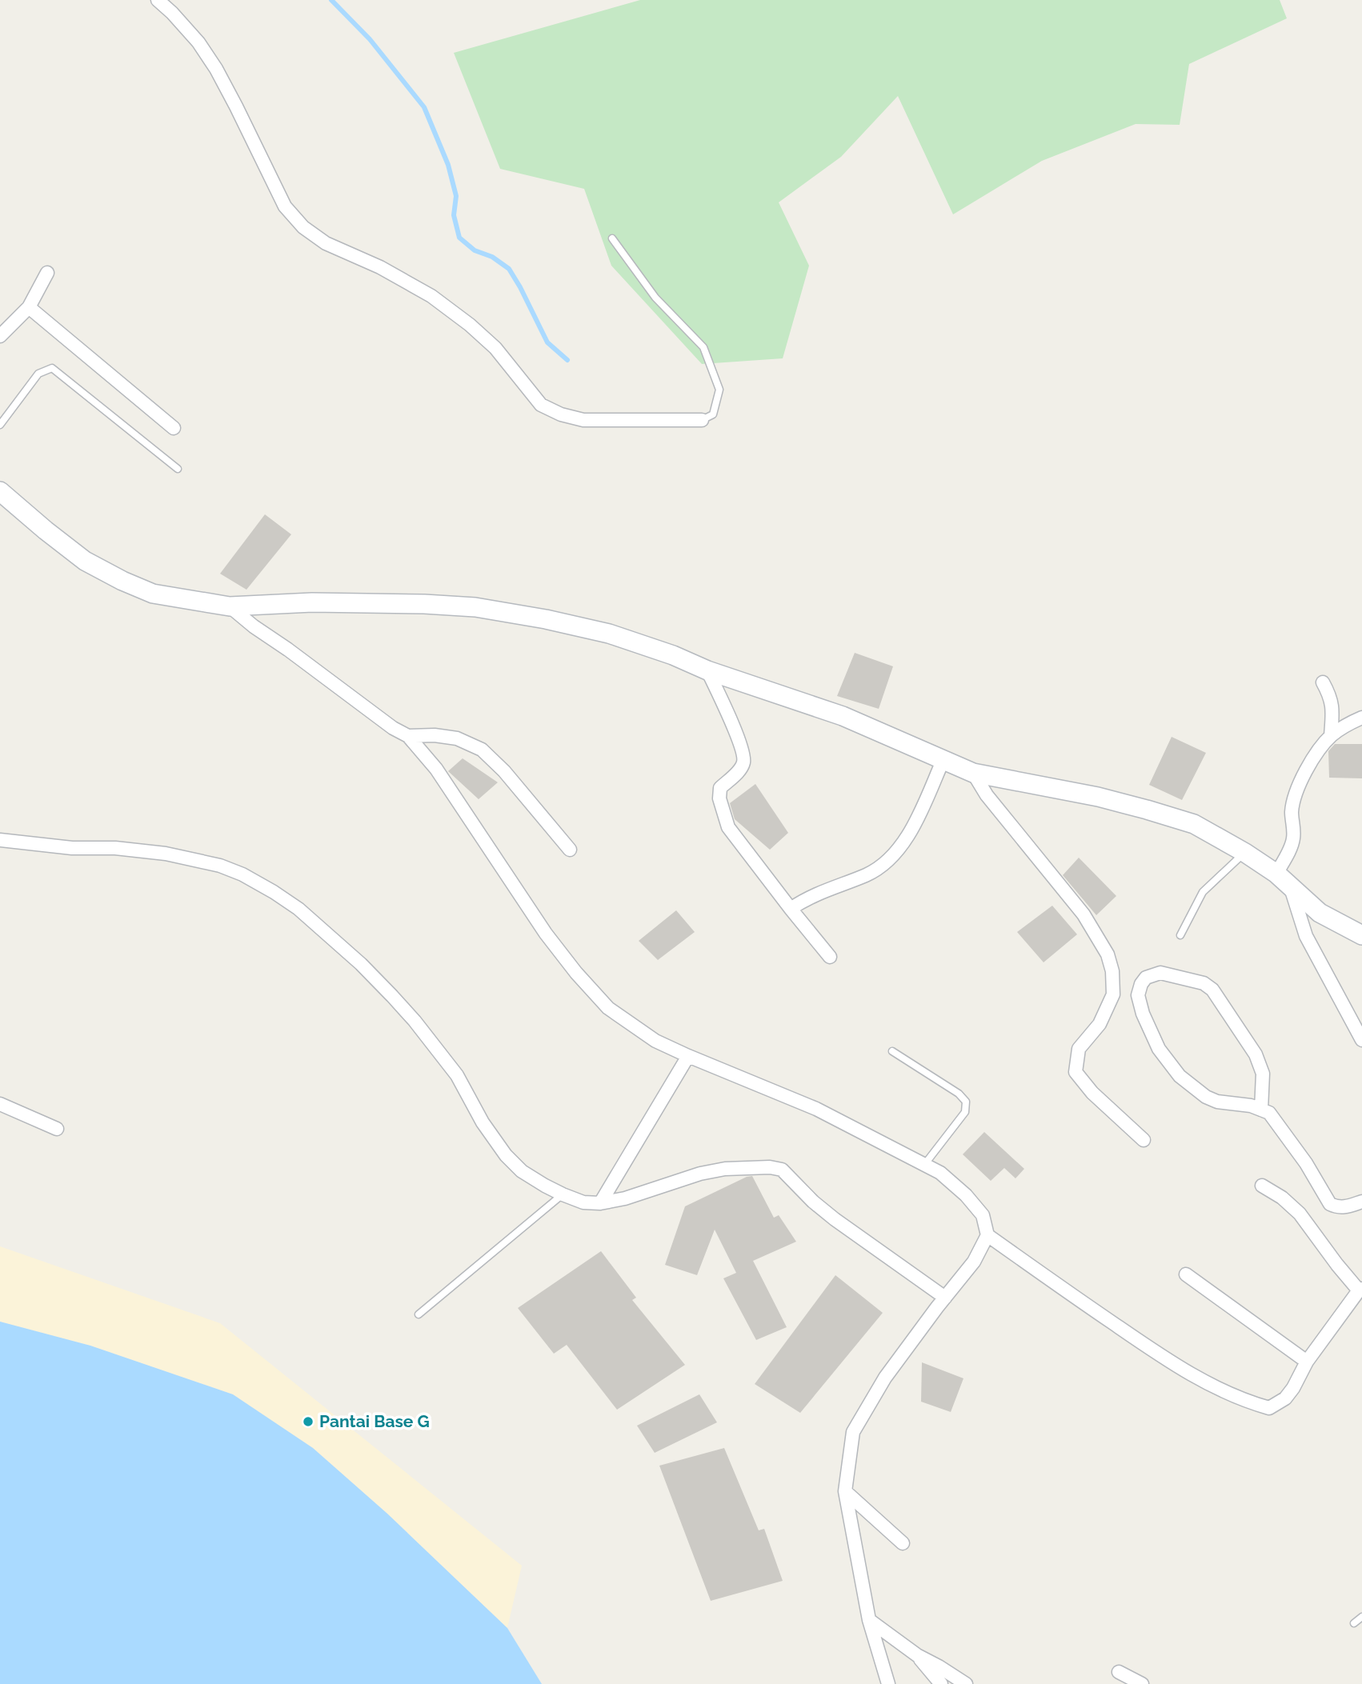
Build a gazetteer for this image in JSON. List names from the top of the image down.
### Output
{
  "places": ["Pantai Base G"]
}
